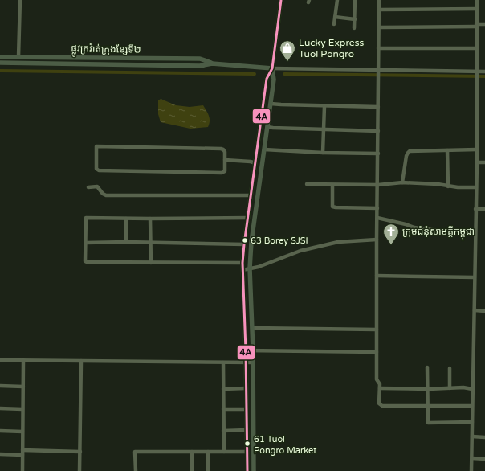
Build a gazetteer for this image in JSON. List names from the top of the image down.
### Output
{
  "streets": {
    "main road": ["ផ្លូវក្រវ៉ាត់ក្រុងខ្សែទី២"]
  },
  "places": {
    "shop": ["Lucky Express Tuol Pongro"],
    "other": ["63 Borey SJSI", "61 Tuol Pongro Market"],
    "church": ["ក្រុមជំនុំសាមគ្គីកម្ពុជា"]
  },
  "lines": ["transit line 4A"]
}
